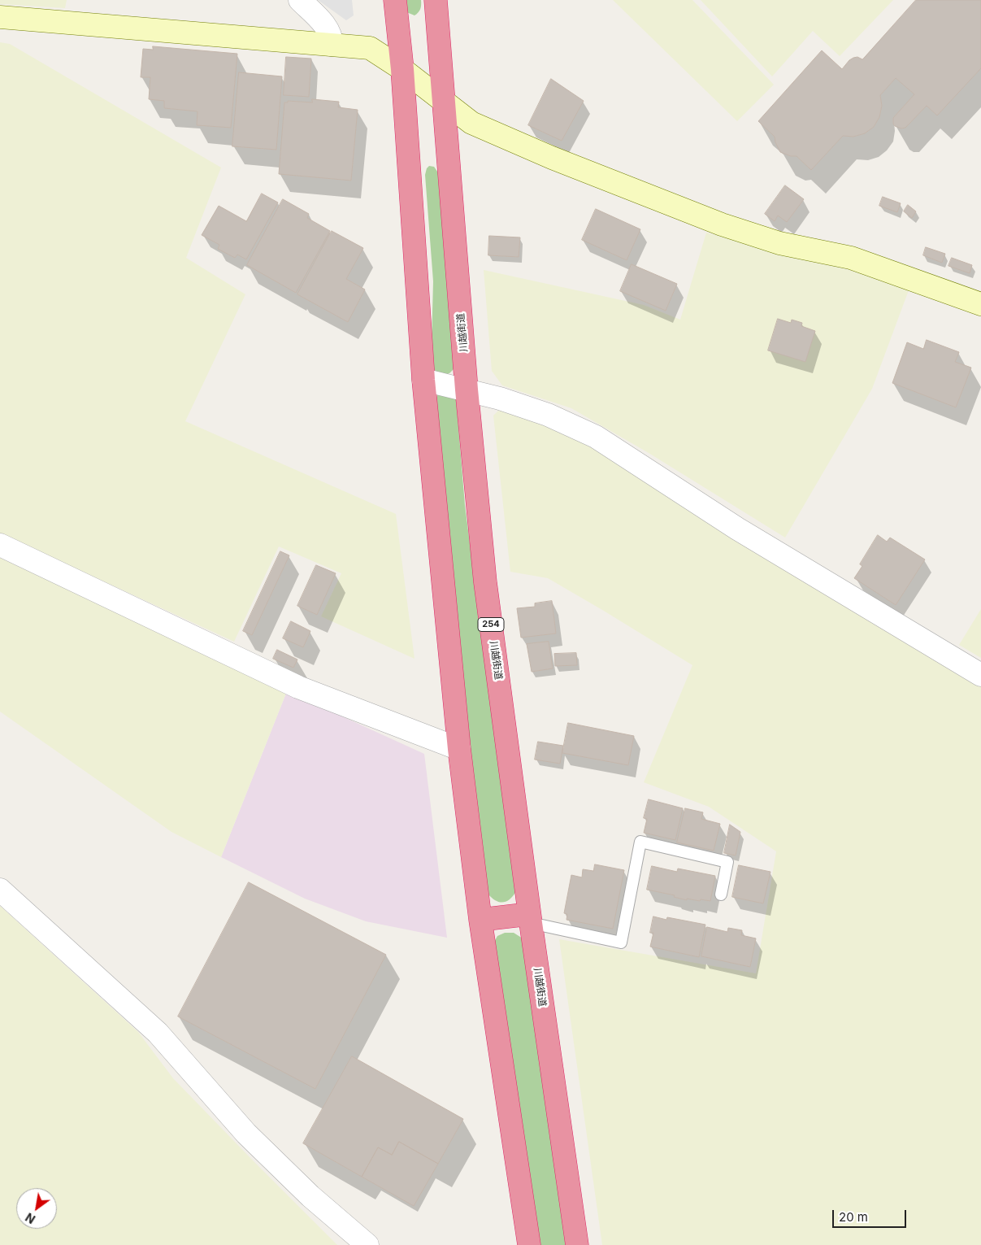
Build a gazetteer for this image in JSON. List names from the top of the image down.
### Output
{
  "streets": {
    "highway": ["川越街道", "254"]
  },
  "scale_bar": "20 m",
  "north": "bottom left"
}
